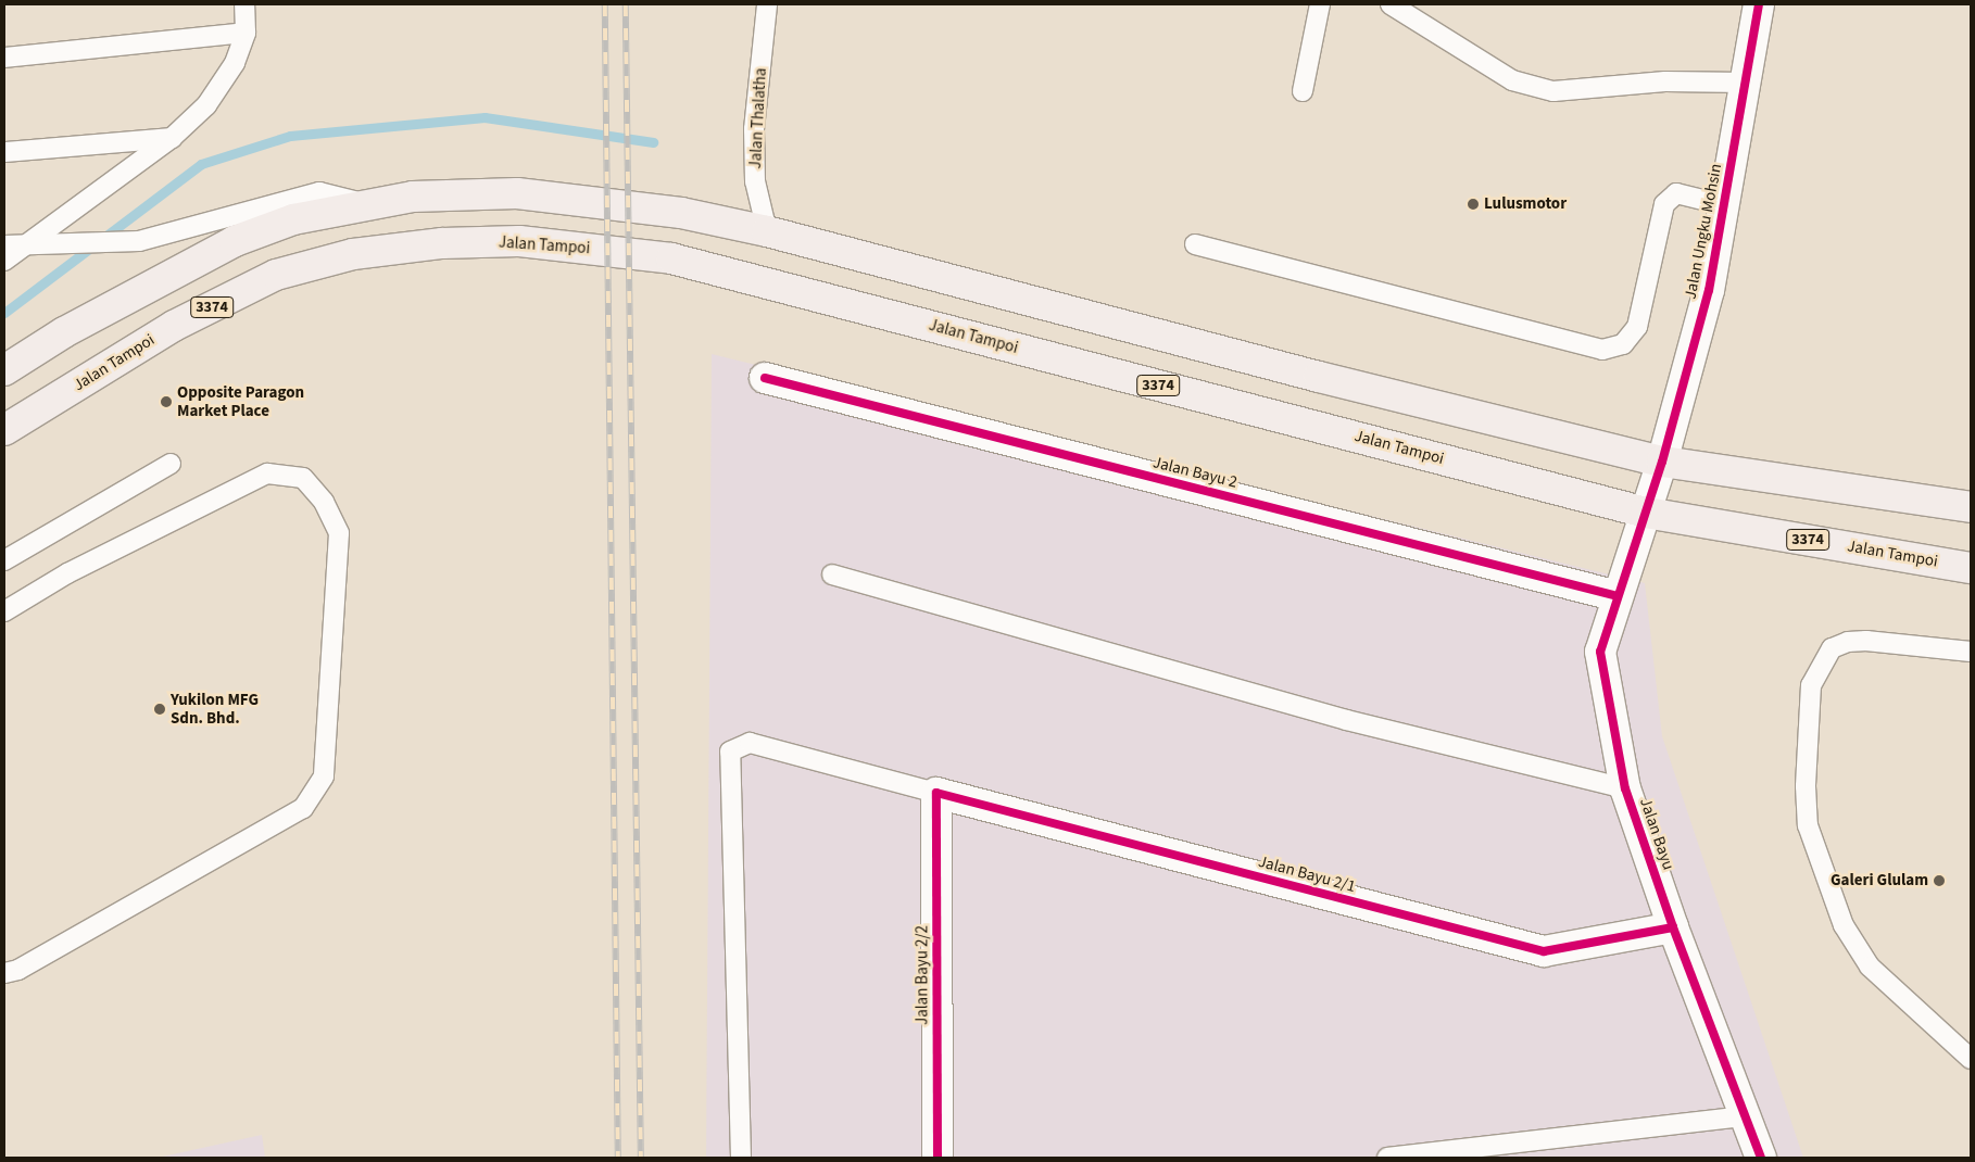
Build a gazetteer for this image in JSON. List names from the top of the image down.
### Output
{
  "streets": {
    "main road": ["Jalan Tampoi", "3374"],
    "street": [
      "Jalan Ungku Mohsin",
      "Jalan Bayu 2",
      "Jalan Bayu",
      "Jalan Bayu 2/1",
      "Jalan Bayu 2/2"
    ],
    "lane": ["Jalan Thalatha"]
  },
  "crossings": [
    ["Jalan Ungku Mohsin", "Jalan Tampoi"],
    ["Jalan Ungku Mohsin", "Jalan Bayu"],
    ["Jalan Tampoi", "Jalan Bayu"],
    ["Jalan Bayu 2", "Jalan Bayu"],
    ["Jalan Bayu", "Jalan Bayu 2/1"],
    ["Jalan Bayu 2/1", "Jalan Bayu 2/2"]
  ],
  "places": [
    "Lulusmotor",
    "Opposite Paragon Market Place",
    "Yukilon MFG Sdn. Bhd.",
    "Galeri Glulam"
  ]
}
